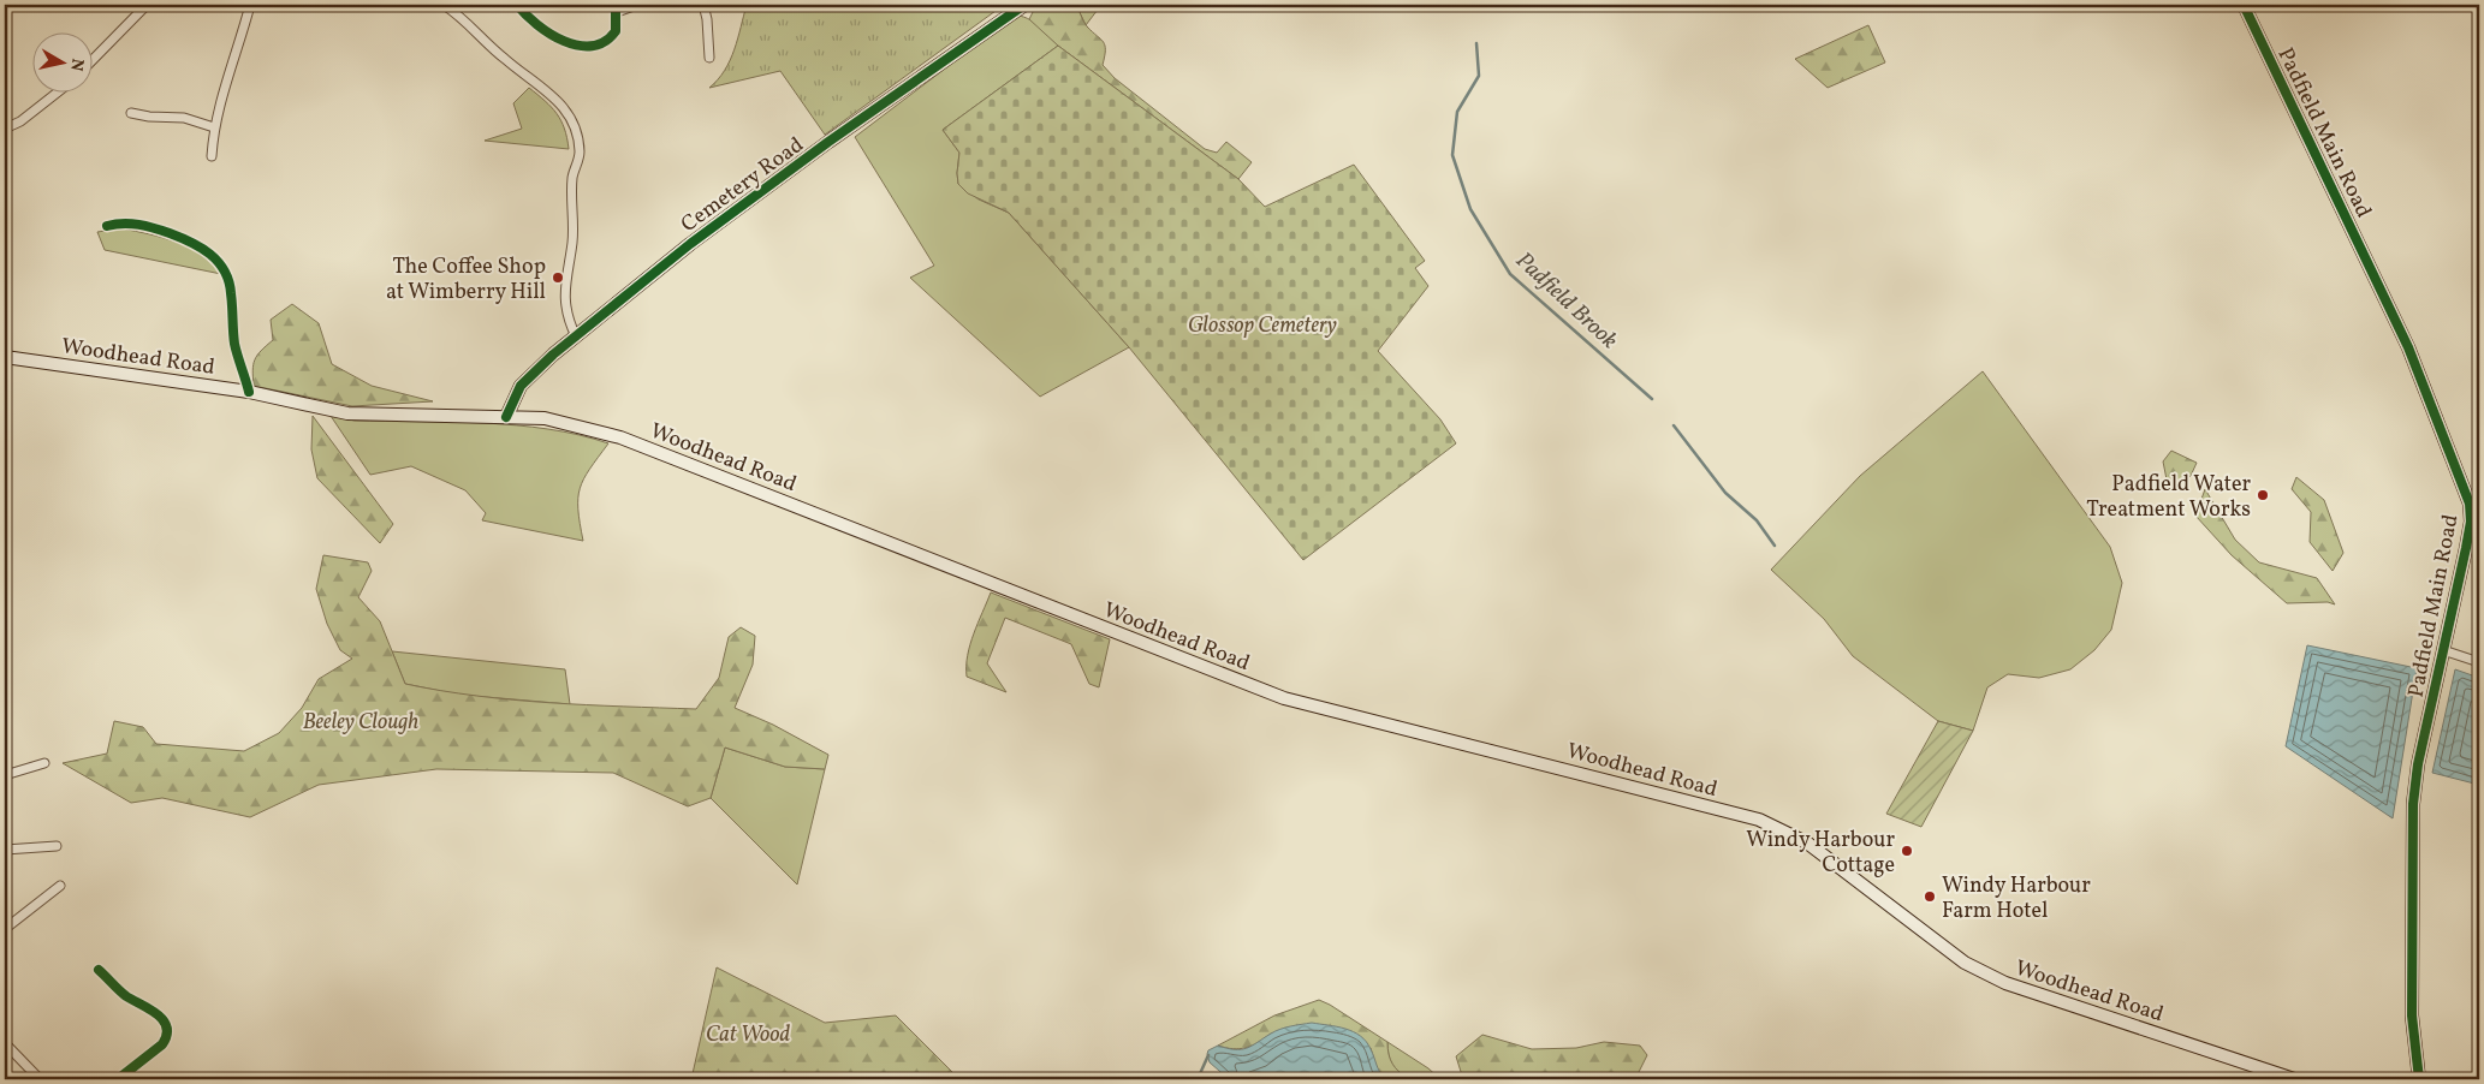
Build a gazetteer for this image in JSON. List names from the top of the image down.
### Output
{
  "streets": {
    "main road": ["Padfield Main Road", "Cemetery Road", "Woodhead Road"]
  },
  "crossings": [
    ["Cemetery Road", "Woodhead Road"]
  ],
  "water": ["Padfield Brook"],
  "parks": ["Glossop Cemetery", "Beeley Clough", "Cat Wood"],
  "places": [
    "The Coffee Shop at Wimberry Hill",
    "Padfield Water Treatment Works",
    "Windy Harbour Cottage",
    "Windy Harbour Farm Hotel"
  ],
  "north": "right"
}
